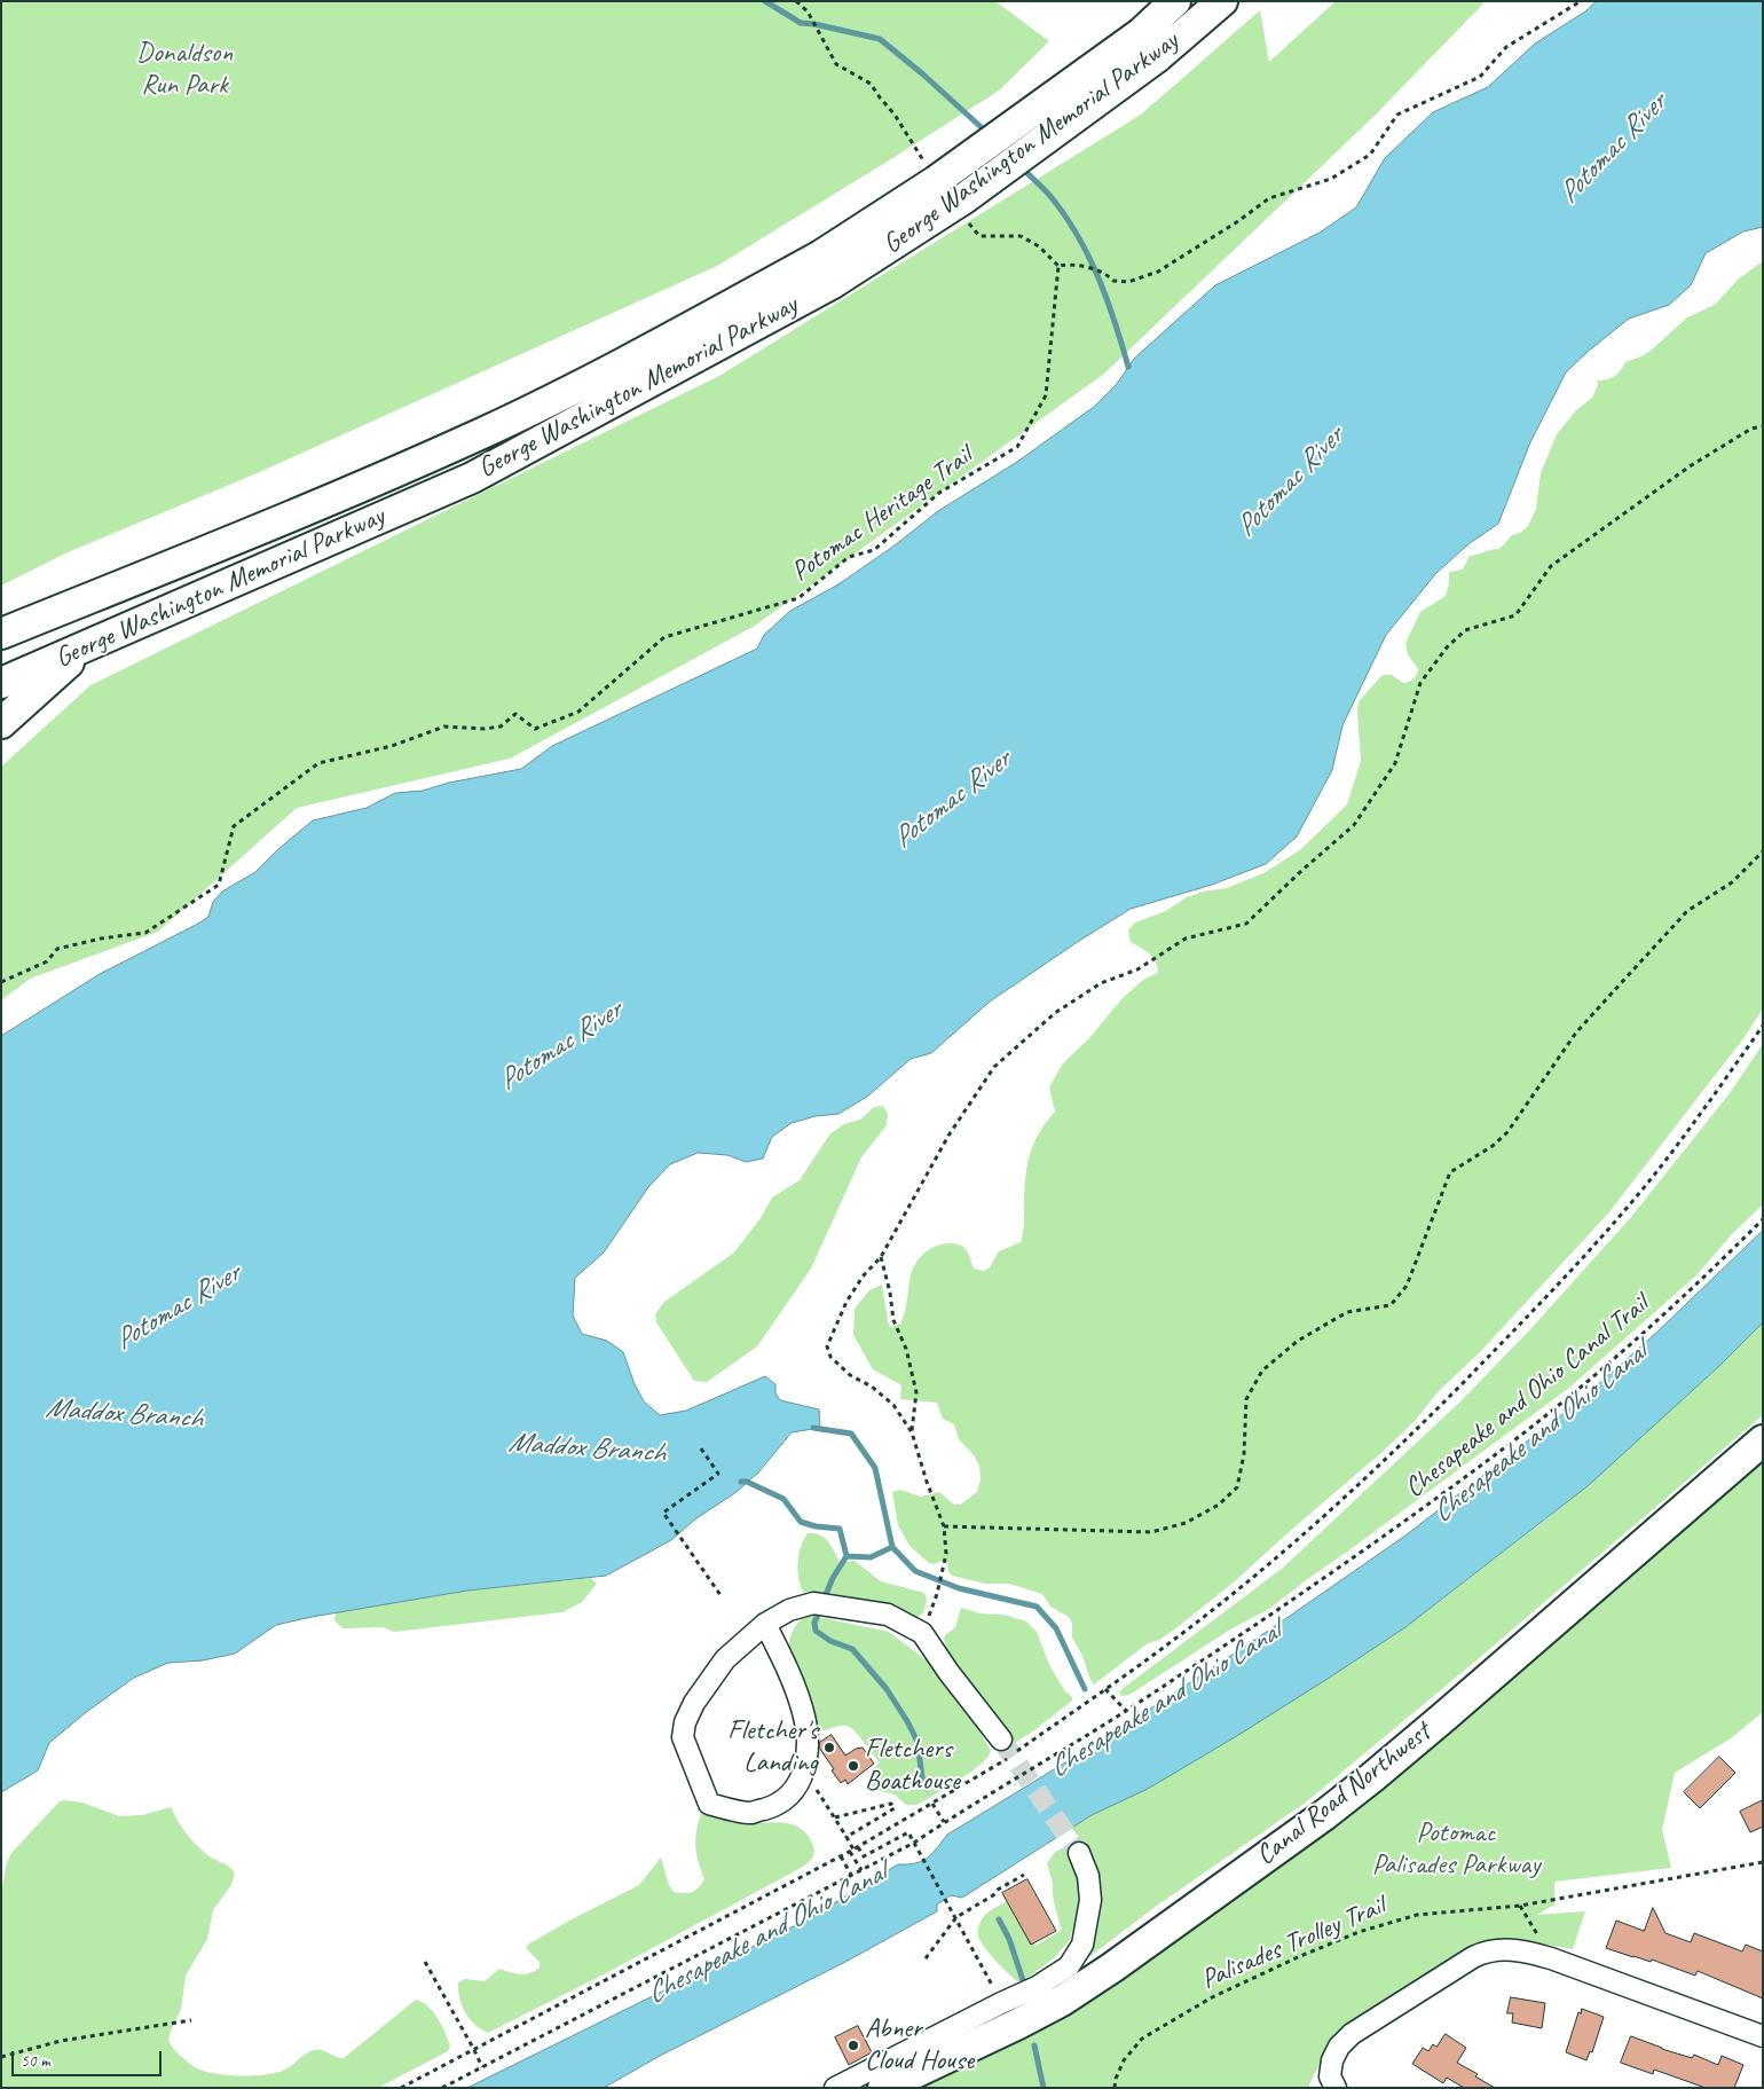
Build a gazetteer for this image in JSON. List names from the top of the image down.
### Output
{
  "streets": {
    "highway": ["George Washington Memorial Parkway", "Canal Road Northwest"],
    "path": ["Potomac Heritage Trail", "Chesapeake and Ohio Canal Trail", "Palisades Trolley Trail"]
  },
  "water": ["Potomac River", "Maddox Branch", "Chesapeake and Ohio Canal"],
  "parks": ["Donaldson Run Park", "Potomac Palisades Parkway"],
  "places": ["Fletcher's Landing", "Fletchers Boathouse", "Abner Cloud House"],
  "scale_bar": "50 m"
}
